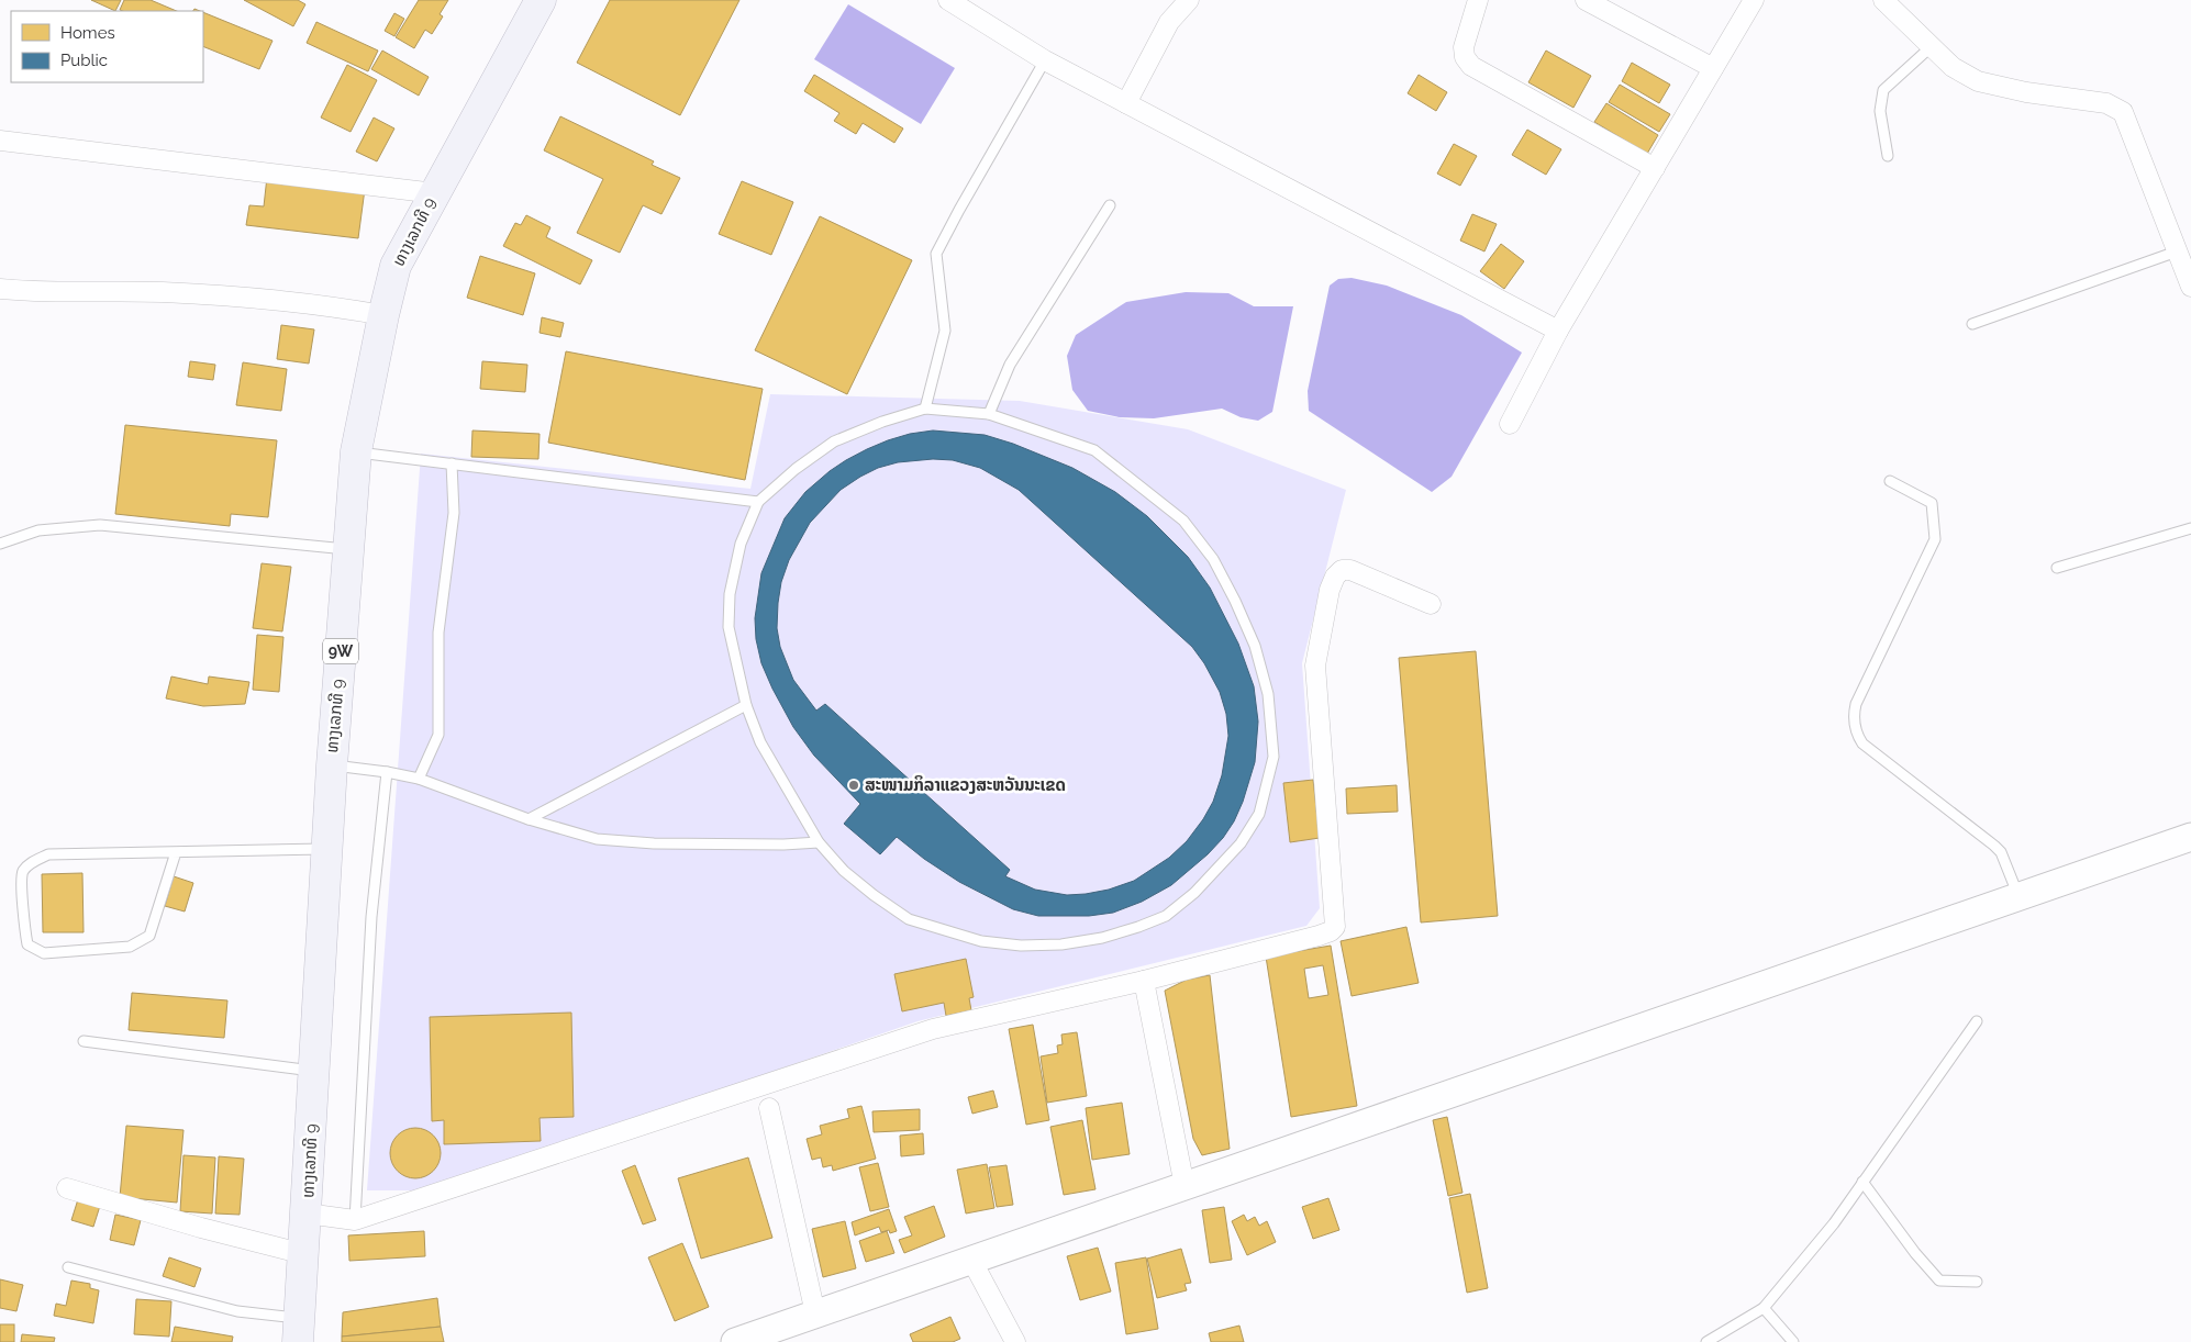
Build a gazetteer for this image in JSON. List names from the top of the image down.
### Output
{
  "streets": {
    "main road": ["ທາງເລກທີ 9", "9W"]
  },
  "places": ["ສະໜາມກິລາແຂວງສະຫວັນນະເຂດ"],
  "legend": ["Homes", "Public"]
}
